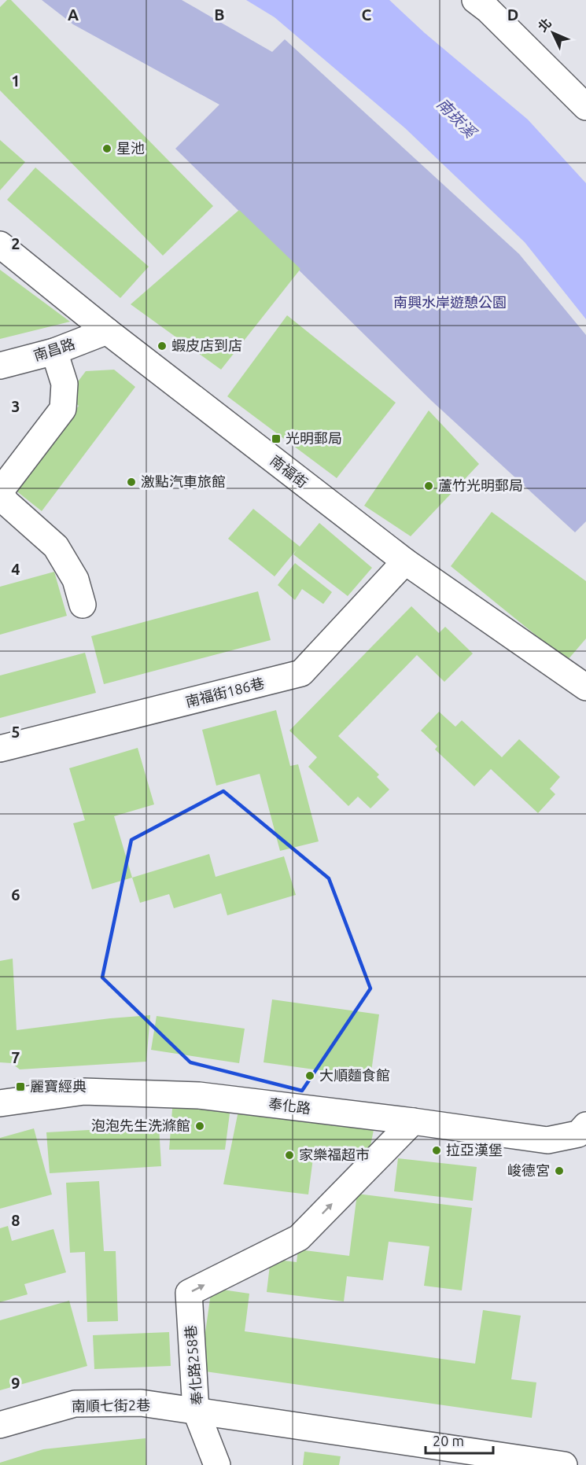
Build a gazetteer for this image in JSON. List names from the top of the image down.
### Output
{
  "streets": {
    "street": [
      "南昌路",
      "南福街",
      "南福街186巷",
      "奉化路",
      "奉化路258巷",
      "南順七街2巷"
    ]
  },
  "crossings": [
    ["南昌路", "南福街"],
    ["南福街", "南福街186巷"],
    ["奉化路", "奉化路258巷"],
    ["奉化路258巷", "南順七街2巷"]
  ],
  "one_way": ["奉化路258巷"],
  "water": ["南崁溪"],
  "parks": ["南興水岸遊憩公園"],
  "places": {
    "other": [
      "星池",
      "蝦皮店到店",
      "激點汽車旅館",
      "蘆竹光明郵局",
      "大順麵食館",
      "泡泡先生洗滌館",
      "拉亞漢堡",
      "家樂福超市",
      "峻德宮"
    ],
    "transit": ["光明郵局", "麗寶經典"]
  },
  "scale_bar": "20 m",
  "north": "top left",
  "grid": {
    "columns": [
      "A",
      "B",
      "C",
      "D"
    ],
    "rows": [
      "1",
      "2",
      "3",
      "4",
      "5",
      "6",
      "7",
      "8",
      "9"
    ]
  }
}
